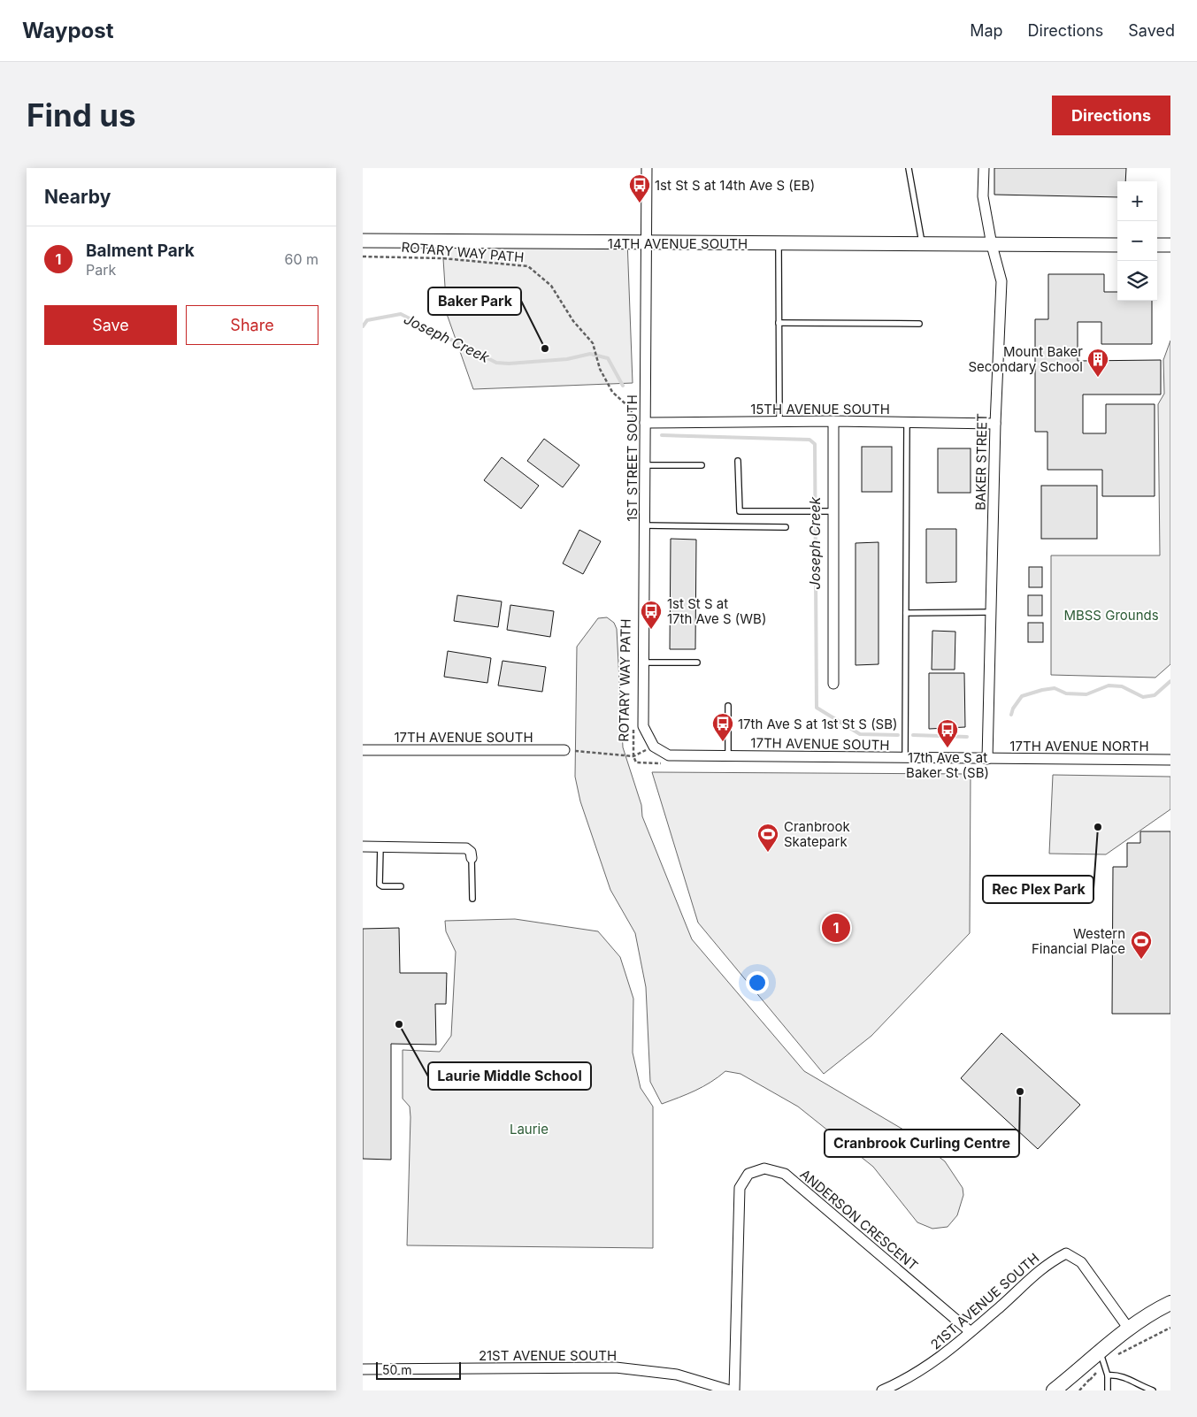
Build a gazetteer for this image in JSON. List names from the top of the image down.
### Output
{
  "streets": {
    "street": [
      "14TH AVENUE SOUTH",
      "15TH AVENUE SOUTH",
      "1ST STREET SOUTH",
      "BAKER STREET",
      "17TH AVENUE SOUTH",
      "17TH AVENUE NORTH",
      "ANDERSON CRESCENT",
      "21ST AVENUE SOUTH"
    ],
    "path": ["ROTARY WAY PATH"]
  },
  "crossings": [
    ["14TH AVENUE SOUTH", "1ST STREET SOUTH"],
    ["14TH AVENUE SOUTH", "BAKER STREET"],
    ["15TH AVENUE SOUTH", "1ST STREET SOUTH"],
    ["15TH AVENUE SOUTH", "BAKER STREET"],
    ["1ST STREET SOUTH", "17TH AVENUE SOUTH"],
    ["BAKER STREET", "17TH AVENUE SOUTH"],
    ["BAKER STREET", "17TH AVENUE NORTH"],
    ["17TH AVENUE SOUTH", "17TH AVENUE NORTH"],
    ["ANDERSON CRESCENT", "21ST AVENUE SOUTH"]
  ],
  "water": ["Joseph Creek"],
  "parks": ["MBSS Grounds", "Laurie"],
  "places": {
    "bus stop": [
      "1st St S at 14th Ave S (EB)",
      "1st St S at 17th Ave S (WB)",
      "17th Ave S at 1st St S (SB)",
      "17th Ave S at Baker St (SB)"
    ],
    "other": [
      "Baker Park",
      "Rec Plex Park",
      "Laurie Middle School",
      "Cranbrook Curling Centre"
    ],
    "building": ["Mount Baker Secondary School"],
    "sports": ["Cranbrook Skatepark", "Western Financial Place"]
  },
  "scale_bar": "50 m",
  "page": {
    "header": "Waypost",
    "nav": ["Map", "Directions", "Saved"],
    "buttons": [
      "Directions",
      ["Save", "Share"]
    ],
    "title": "Find us",
    "heading": "Nearby",
    "map_buttons": ["+", "−"],
    "list": [
      {
        "mark": "1",
        "name": "Balment Park",
        "note": "Park",
        "value": "60 m"
      }
    ],
    "pins": "1",
    "scale": "50 m"
  }
}
